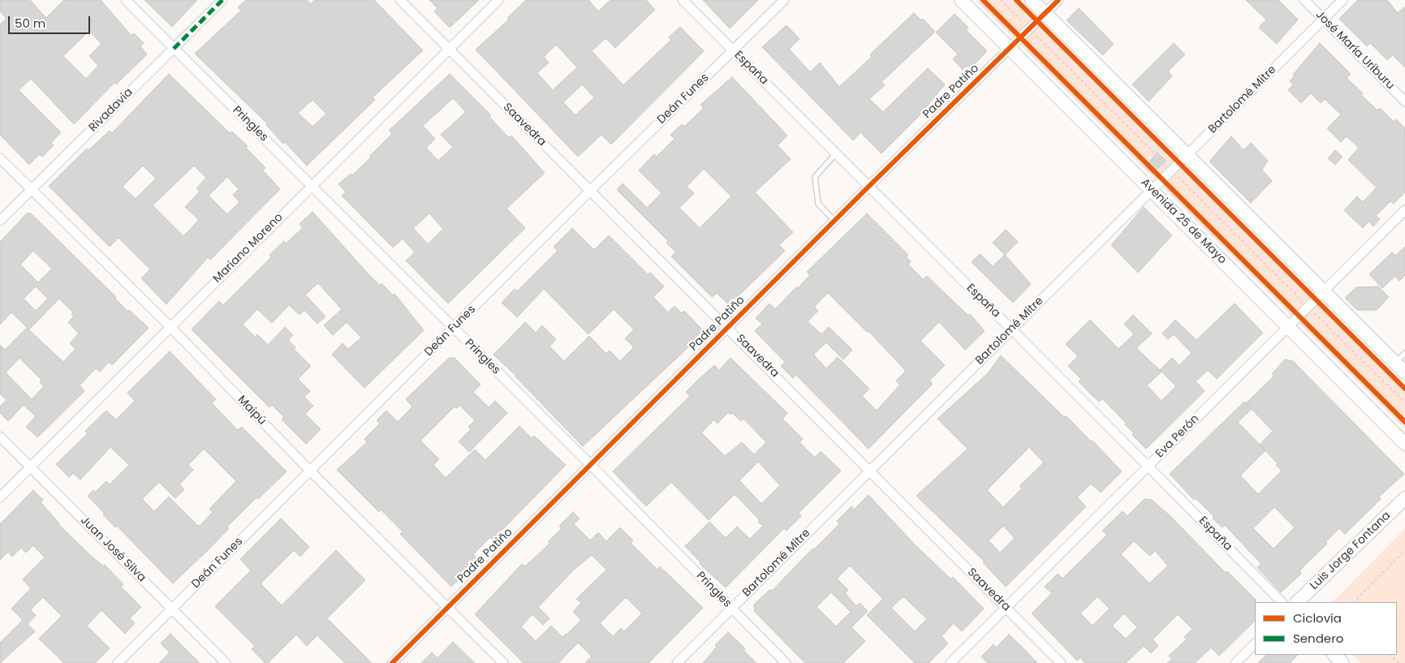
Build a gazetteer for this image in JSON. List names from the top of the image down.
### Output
{
  "streets": {
    "main road": ["Avenida 25 de Mayo", "Luis Jorge Fontana"],
    "street": [
      "José María Uriburu",
      "España",
      "Padre Patiño",
      "Deán Funes",
      "Bartolomé Mitre",
      "Rivadavia",
      "Pringles",
      "Saavedra",
      "Mariano Moreno",
      "Maipú",
      "Eva Perón",
      "Juan José Silva"
    ]
  },
  "crossings": [
    ["José María Uriburu", "Bartolomé Mitre"],
    ["España", "Padre Patiño"],
    ["España", "Deán Funes"],
    ["España", "Bartolomé Mitre"],
    ["España", "Eva Perón"],
    ["Padre Patiño", "Pringles"],
    ["Padre Patiño", "Saavedra"],
    ["Padre Patiño", "Avenida 25 de Mayo"],
    ["Padre Patiño", "Maipú"],
    ["Deán Funes", "Pringles"],
    ["Deán Funes", "Saavedra"],
    ["Deán Funes", "Maipú"],
    ["Deán Funes", "Juan José Silva"],
    ["Bartolomé Mitre", "Pringles"],
    ["Bartolomé Mitre", "Saavedra"],
    ["Bartolomé Mitre", "Avenida 25 de Mayo"],
    ["Rivadavia", "Pringles"],
    ["Rivadavia", "Maipú"],
    ["Pringles", "Mariano Moreno"],
    ["Saavedra", "Mariano Moreno"],
    ["Saavedra", "Eva Perón"],
    ["Avenida 25 de Mayo", "Eva Perón"],
    ["Mariano Moreno", "Maipú"],
    ["Mariano Moreno", "Juan José Silva"]
  ],
  "legend": ["Ciclovía", "Sendero"],
  "scale_bar": "50 m"
}
